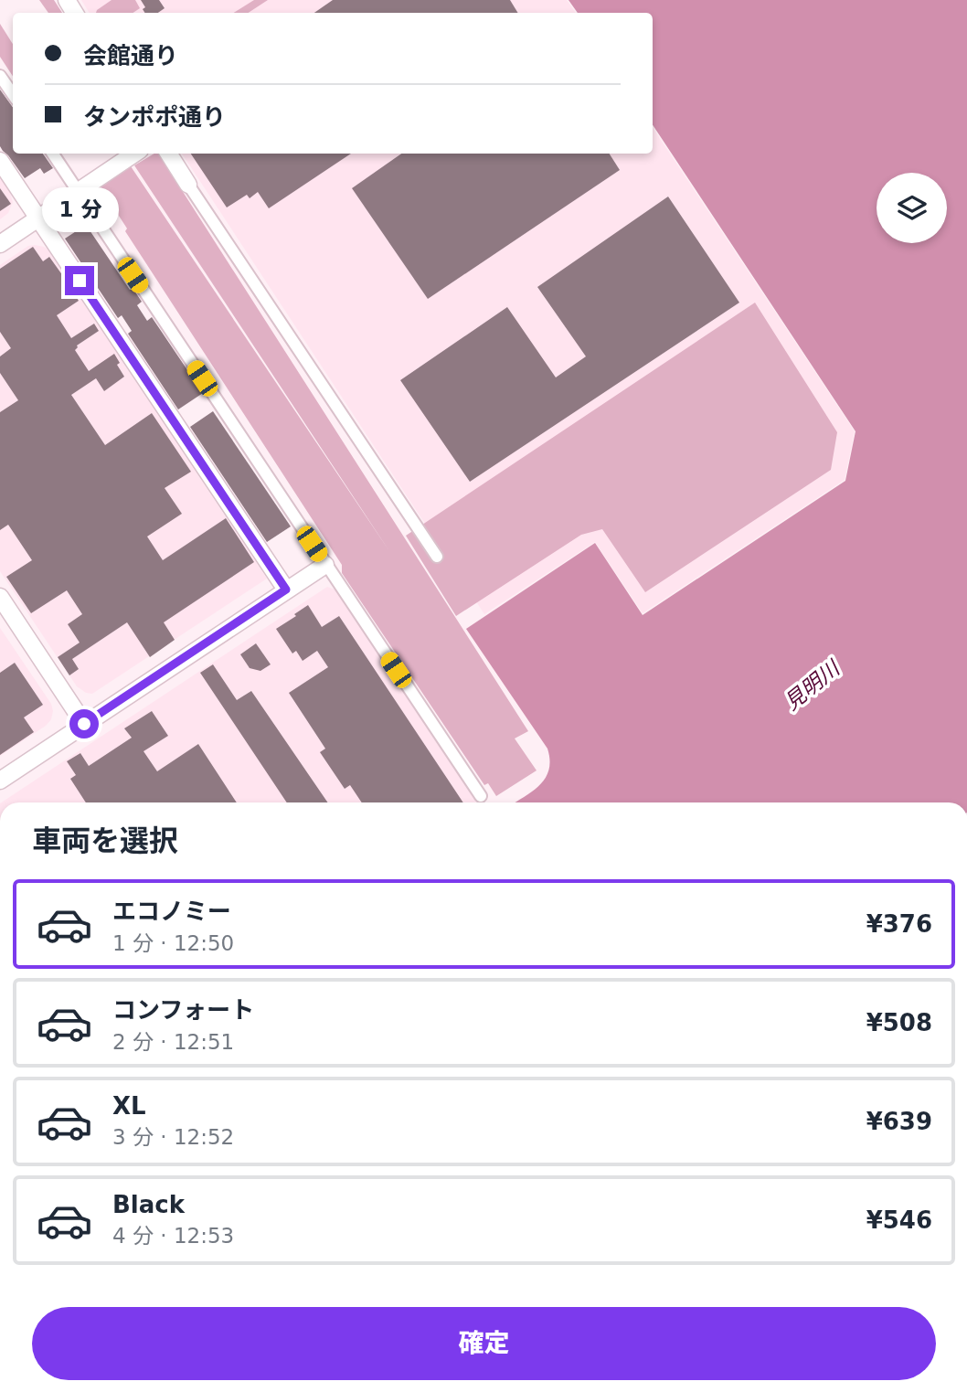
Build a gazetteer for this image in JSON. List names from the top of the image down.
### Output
{
  "water": ["見明川"],
  "page": {
    "banner": ["会館通り", "タンポポ通り"],
    "bubble": "1 分",
    "heading": "車両を選択",
    "list": [
      {
        "name": "エコノミー",
        "note": "1 分 · 12:50",
        "value": "¥376"
      },
      {
        "name": "コンフォート",
        "note": "2 分 · 12:51",
        "value": "¥508"
      },
      {
        "name": "XL",
        "note": "3 分 · 12:52",
        "value": "¥639"
      },
      {
        "name": "Black",
        "note": "4 分 · 12:53",
        "value": "¥546"
      }
    ],
    "buttons": "確定"
  }
}
